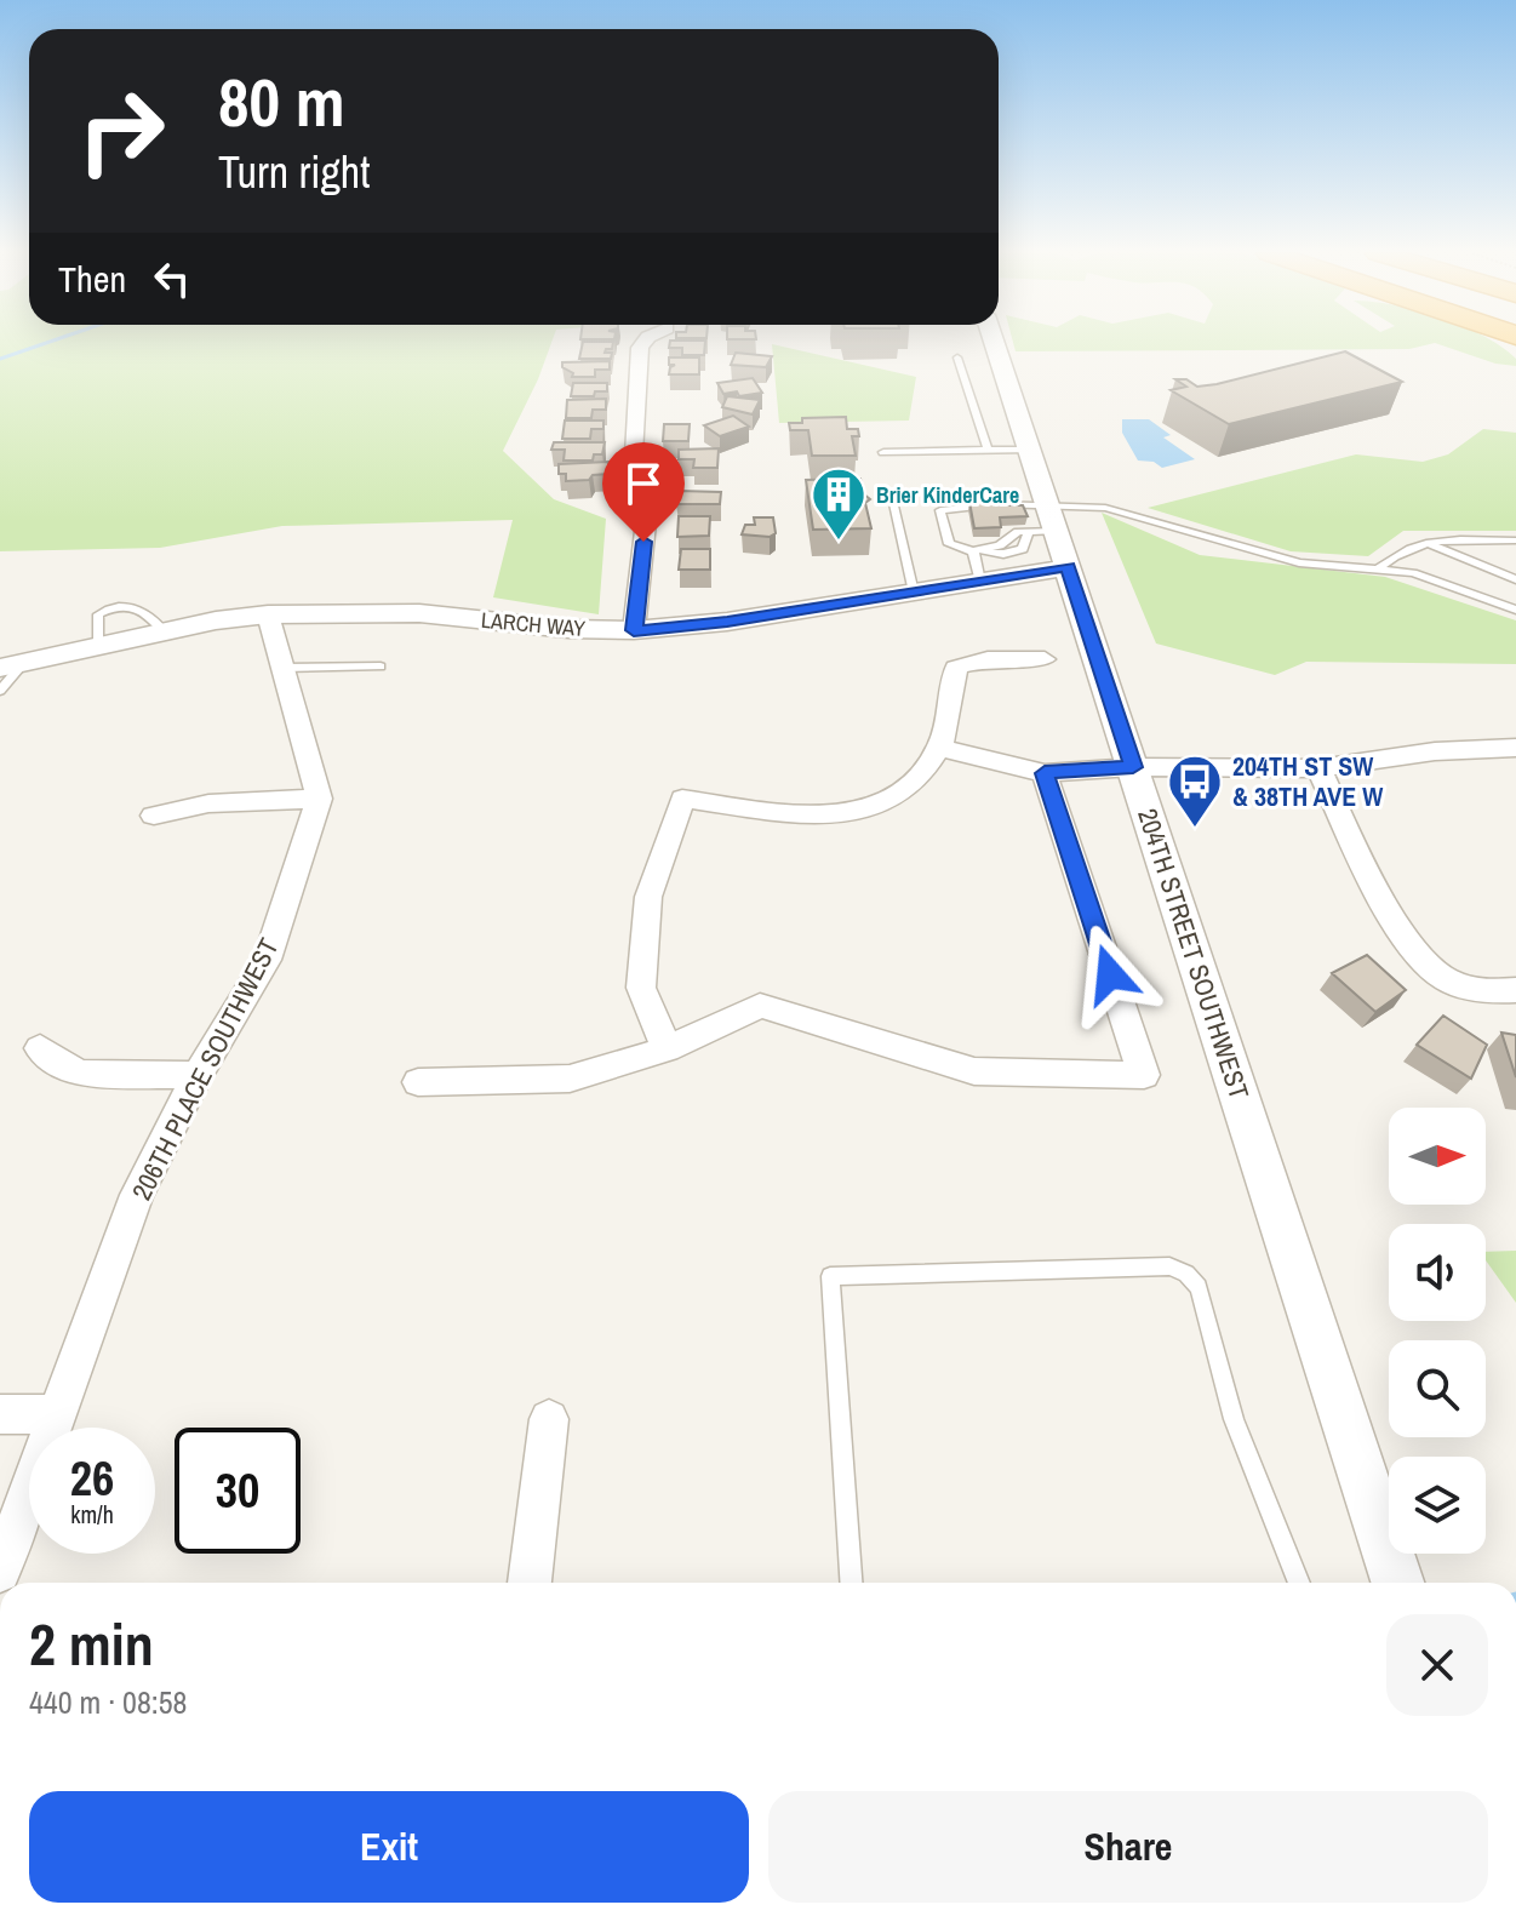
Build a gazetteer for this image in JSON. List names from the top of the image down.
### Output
{
  "streets": {
    "street": ["LARCH WAY", "204TH STREET SOUTHWEST", "206TH PLACE SOUTHWEST"]
  },
  "crossings": [
    ["LARCH WAY", "204TH STREET SOUTHWEST"]
  ],
  "places": {
    "building": ["Brier KinderCare"],
    "bus stop": ["204TH ST SW & 38TH AVE W"]
  },
  "north": "right",
  "page": {
    "turn": ["80 m", "Turn right"],
    "then": "Then",
    "speed": "26 km/h",
    "limit": "30",
    "heading": ["2 min", "440 m · 08:58"],
    "buttons": ["Exit", "Share"]
  }
}
